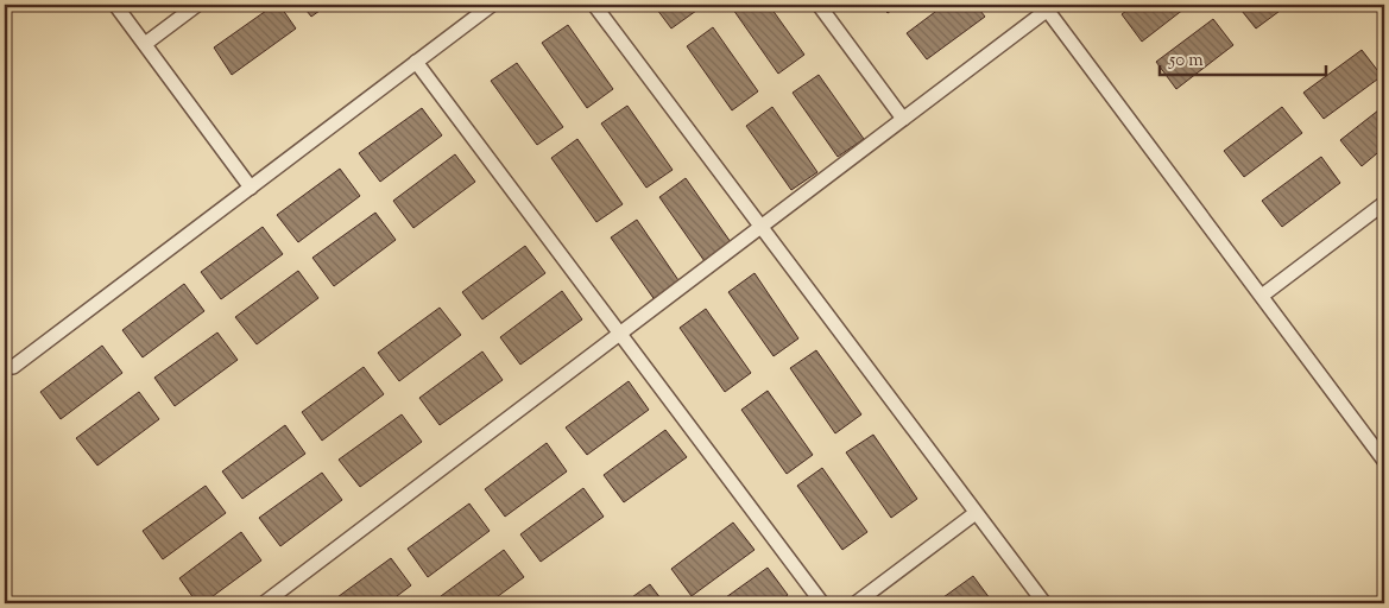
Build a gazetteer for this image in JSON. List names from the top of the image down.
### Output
{
  "scale_bar": "50 m"
}
